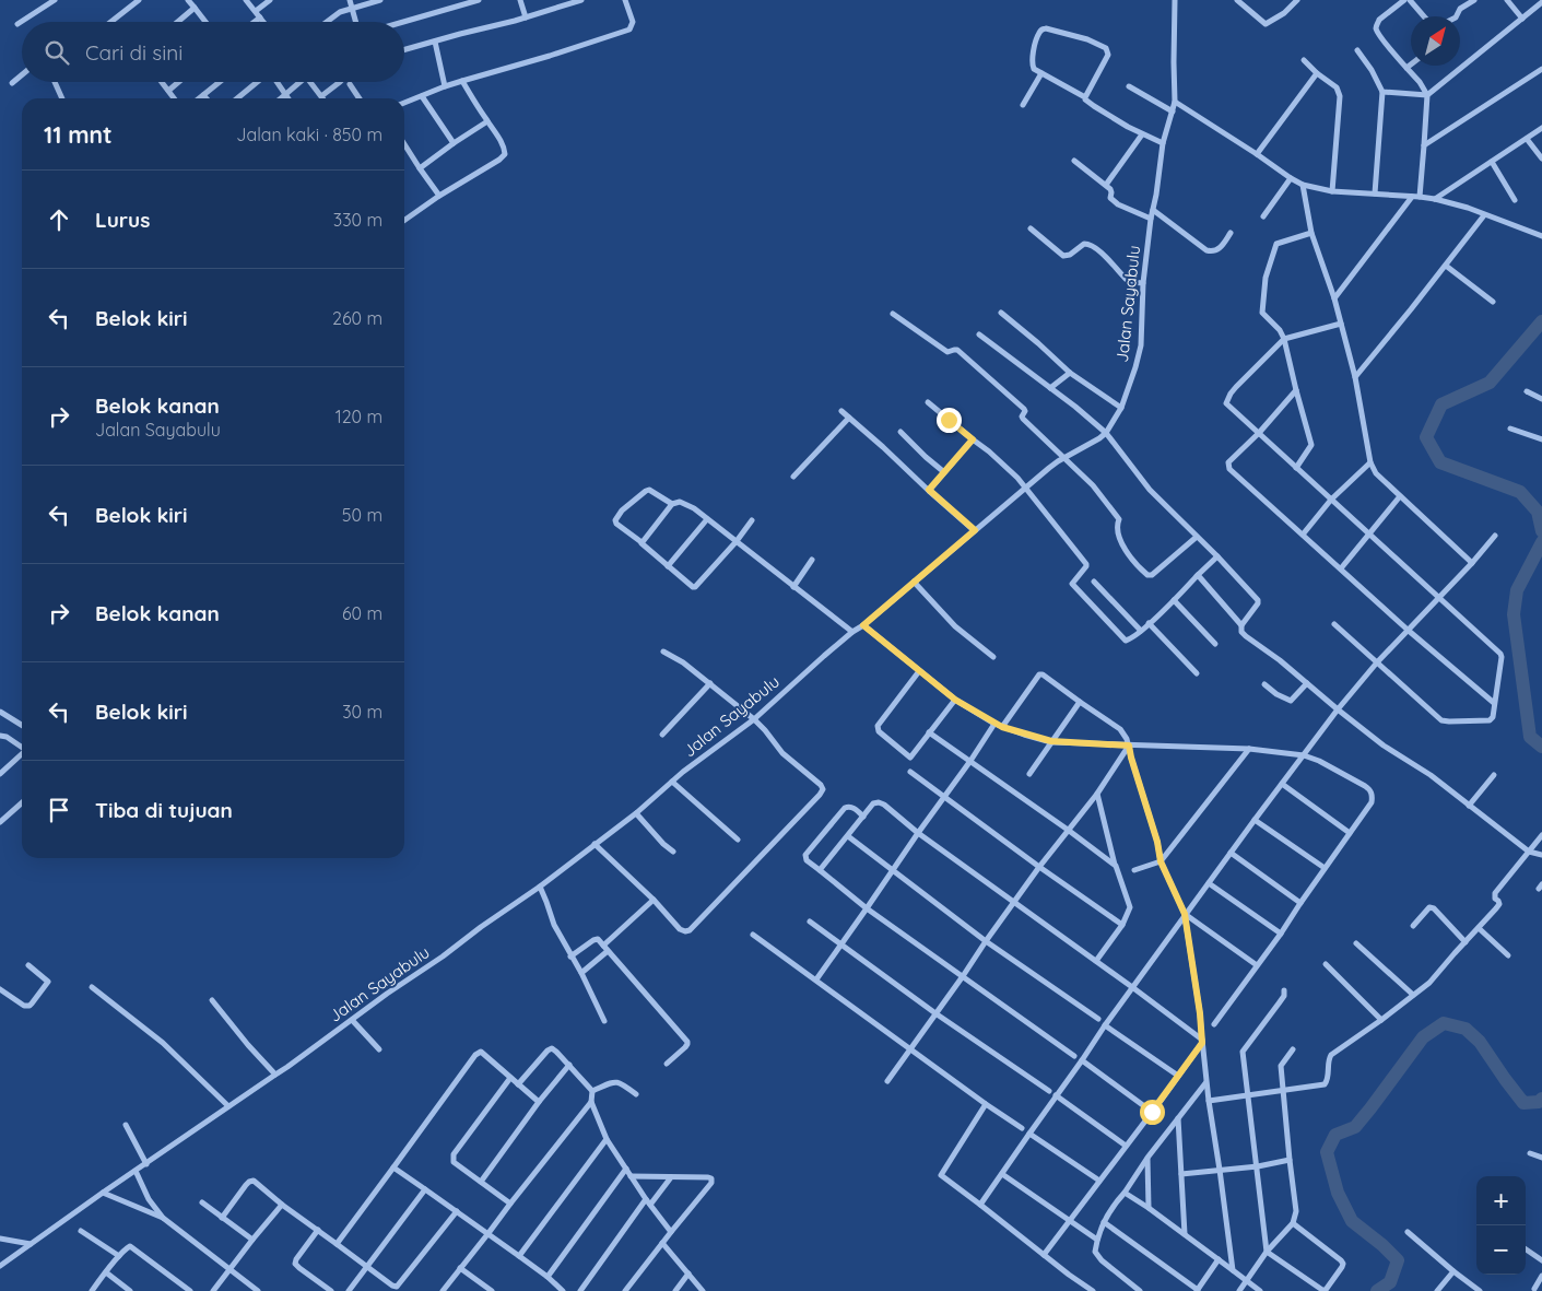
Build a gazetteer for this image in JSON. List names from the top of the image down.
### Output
{
  "streets": {
    "street": ["Jalan Sayabulu"]
  },
  "north": "top right",
  "page": {
    "search": "Cari di sini",
    "heading": ["11 mnt", "Jalan kaki · 850 m"],
    "list": [
      ["Lurus", "330 m"],
      ["Belok kiri", "260 m"],
      ["Belok kanan", "Jalan Sayabulu", "120 m"],
      ["Belok kiri", "50 m"],
      ["Belok kanan", "60 m"],
      ["Belok kiri", "30 m"],
      "Tiba di tujuan"
    ],
    "map_buttons": ["+", "−"]
  }
}
